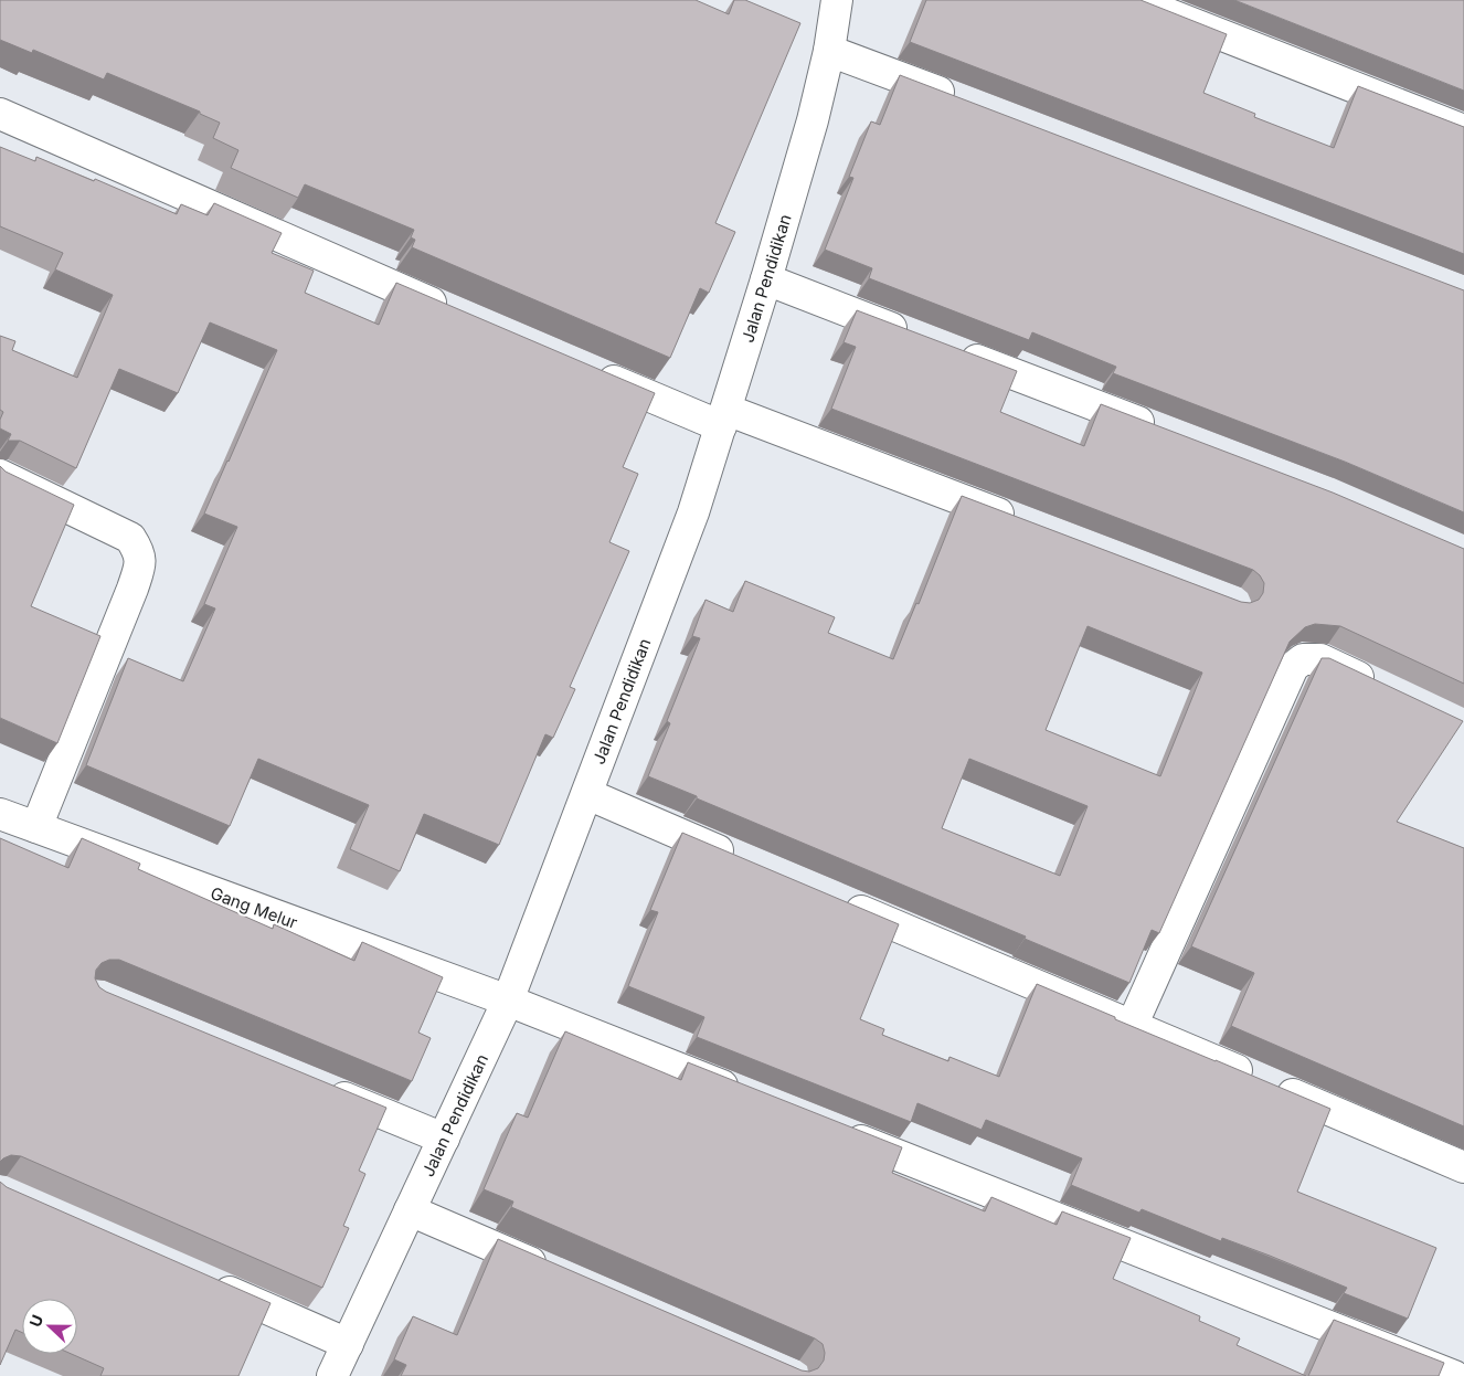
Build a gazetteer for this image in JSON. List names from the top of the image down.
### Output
{
  "streets": {
    "street": ["Jalan Pendidikan", "Gang Melur"]
  },
  "crossings": [
    ["Jalan Pendidikan", "Gang Melur"]
  ],
  "north": "left"
}
